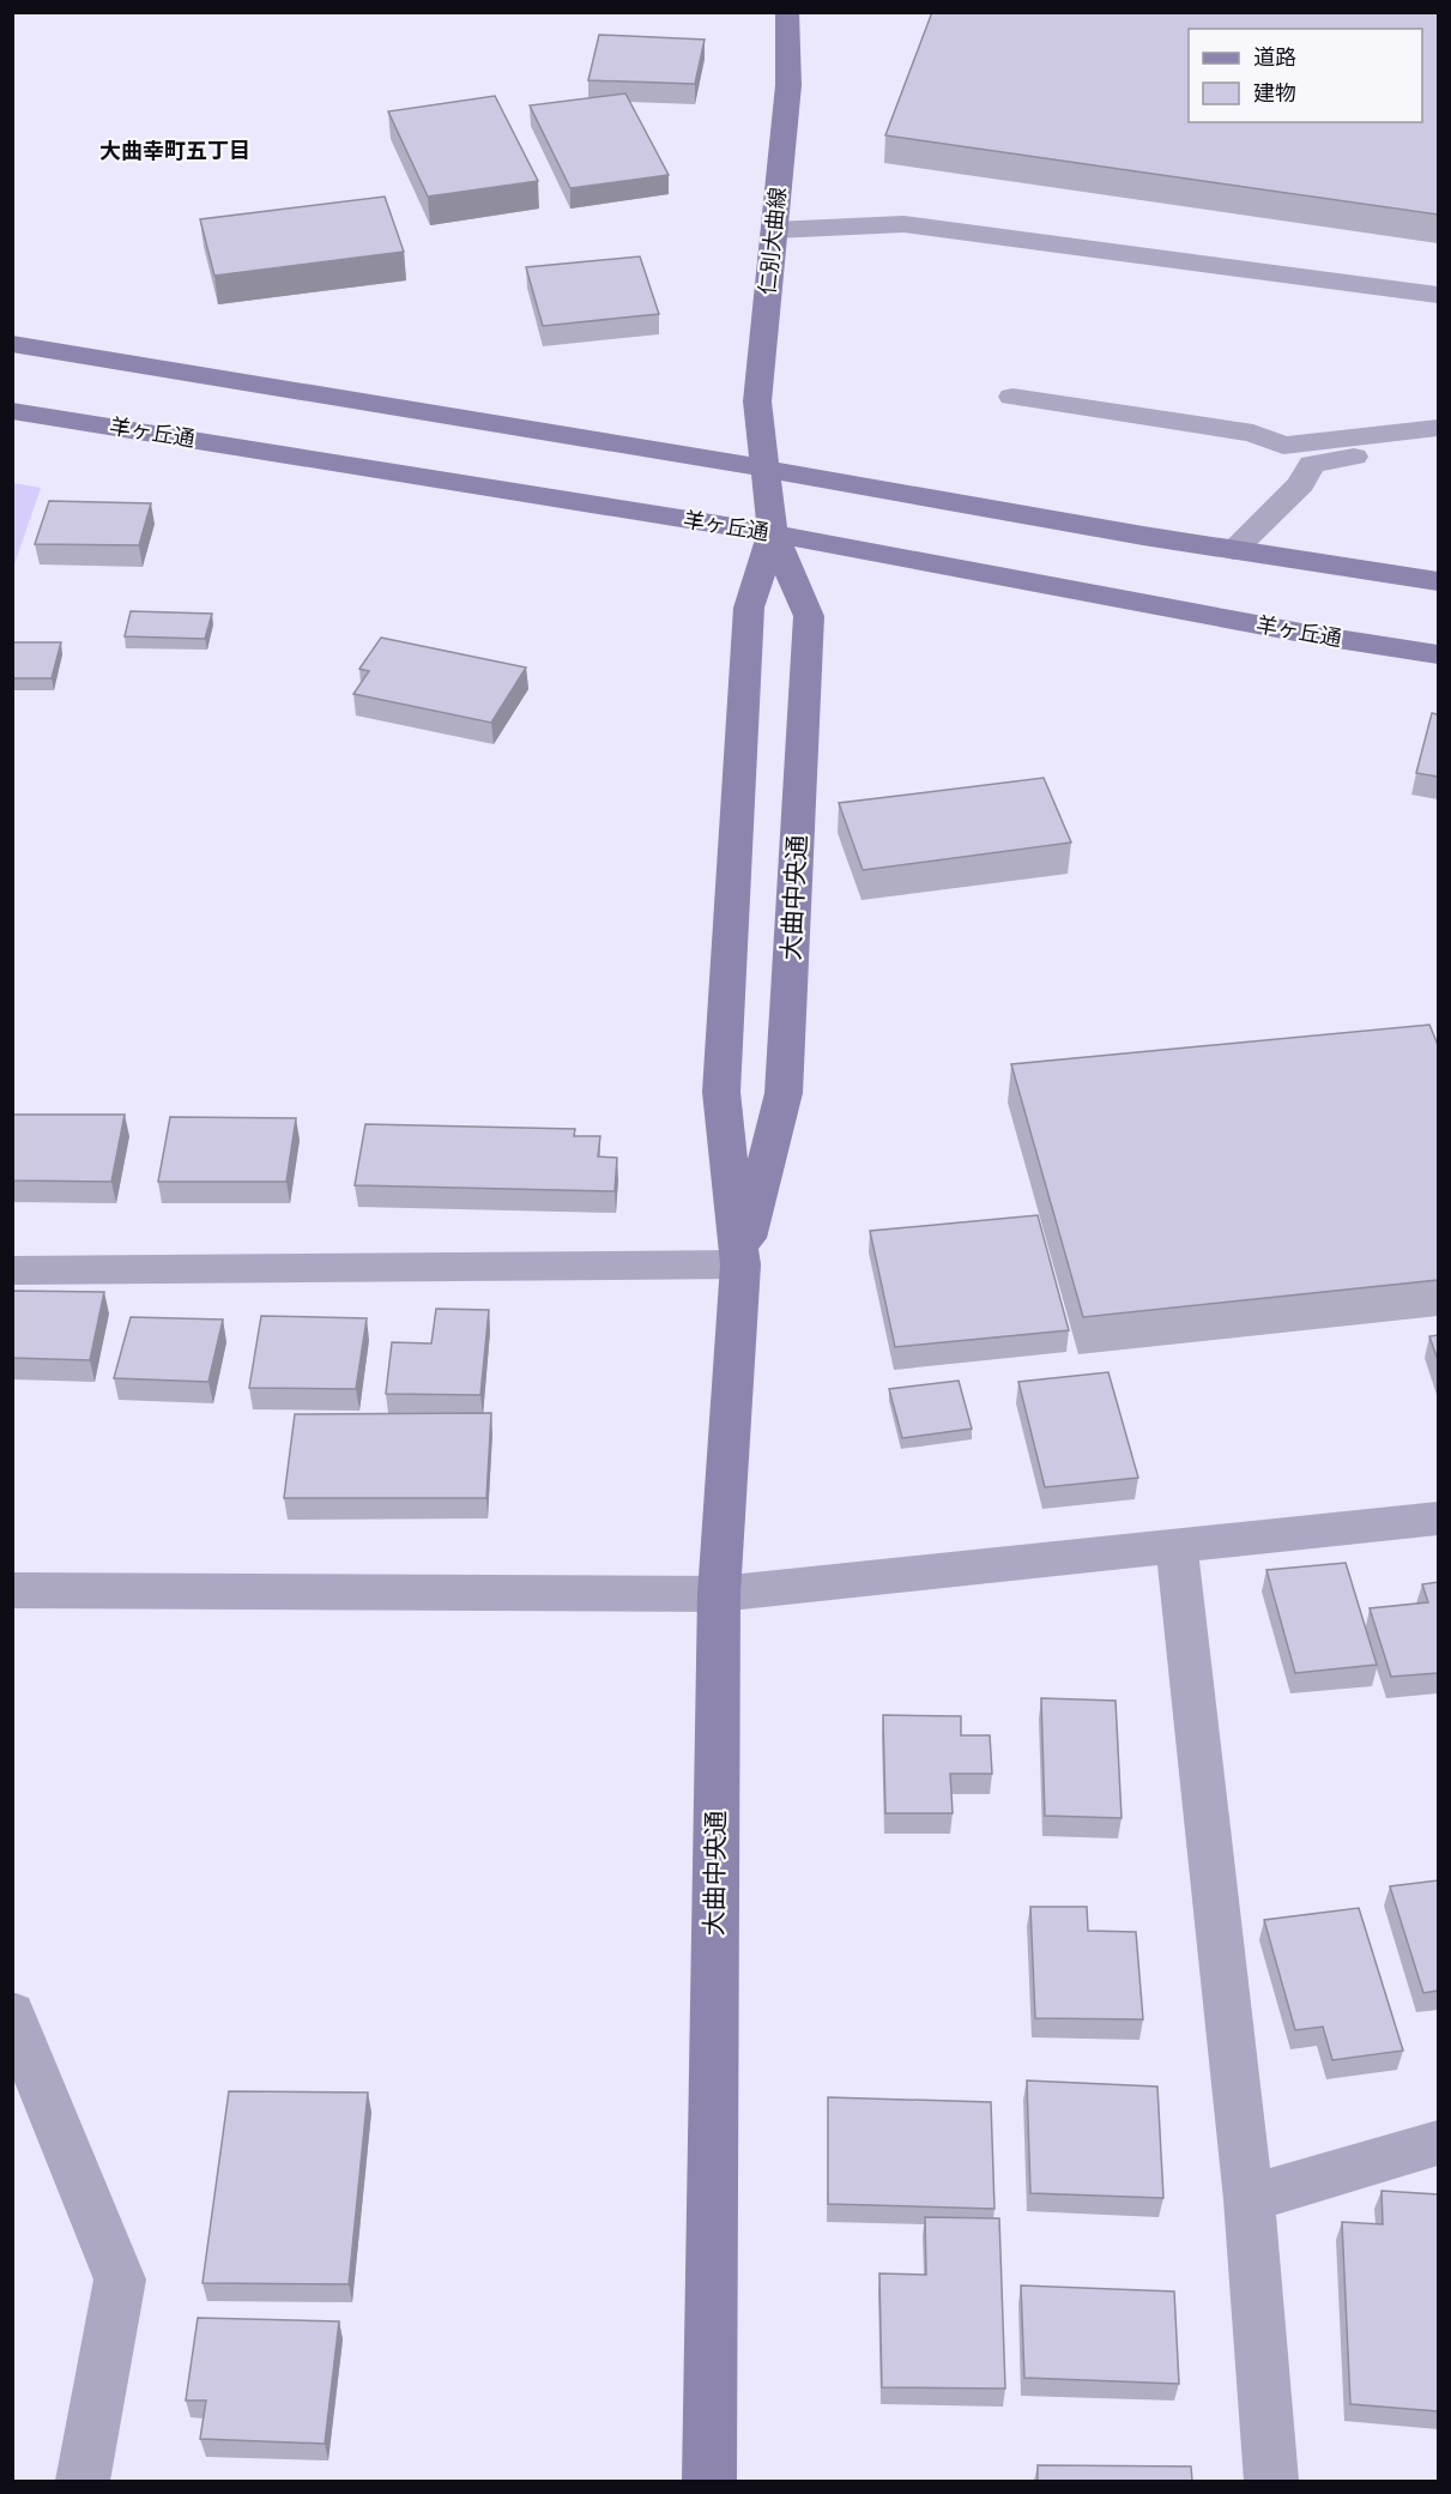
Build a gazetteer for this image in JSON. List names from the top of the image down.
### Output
{
  "streets": {
    "main road": ["仁別大曲線", "羊ヶ丘通", "大曲中央通"]
  },
  "crossings": [
    ["仁別大曲線", "大曲中央通"],
    ["羊ヶ丘通", "大曲中央通"]
  ],
  "districts": ["大曲幸町五丁目"],
  "legend": ["道路", "建物"]
}
